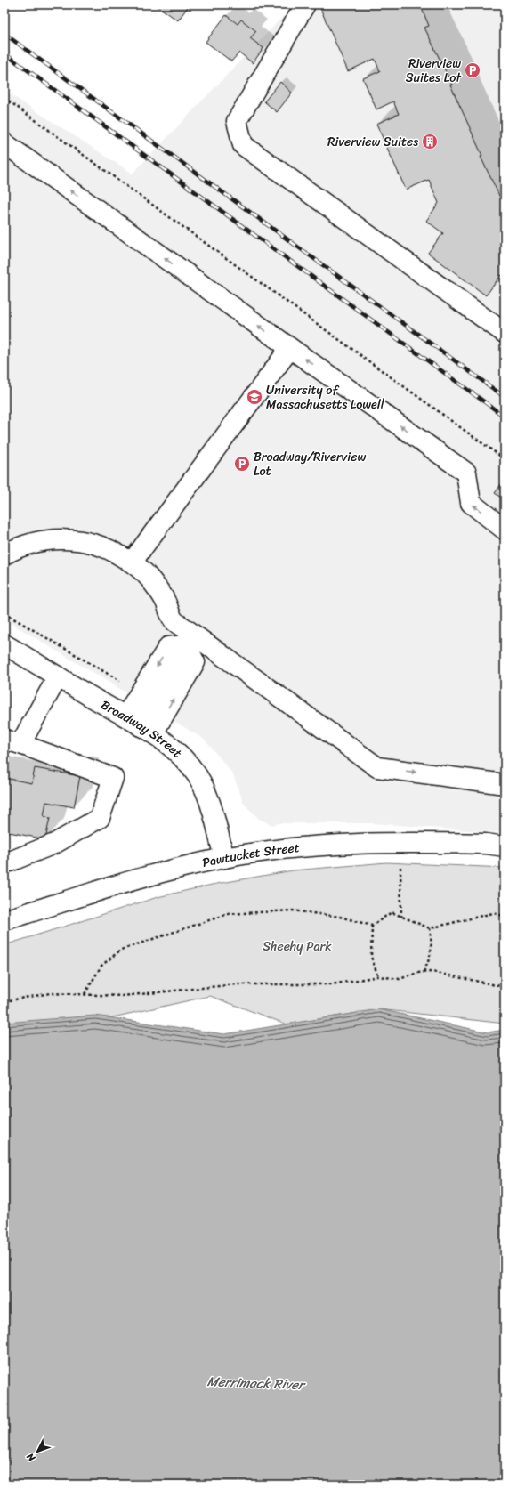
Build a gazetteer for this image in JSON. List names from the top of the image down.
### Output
{
  "streets": {
    "main road": ["Broadway Street", "Pawtucket Street"]
  },
  "crossings": [
    ["Broadway Street", "Pawtucket Street"]
  ],
  "water": ["Merrimack River"],
  "parks": ["Sheehy Park"],
  "places": {
    "parking": ["Riverview Suites Lot", "Broadway/Riverview Lot"],
    "building": ["Riverview Suites"],
    "school or university": ["University of Massachusetts Lowell"]
  },
  "north": "bottom left"
}
